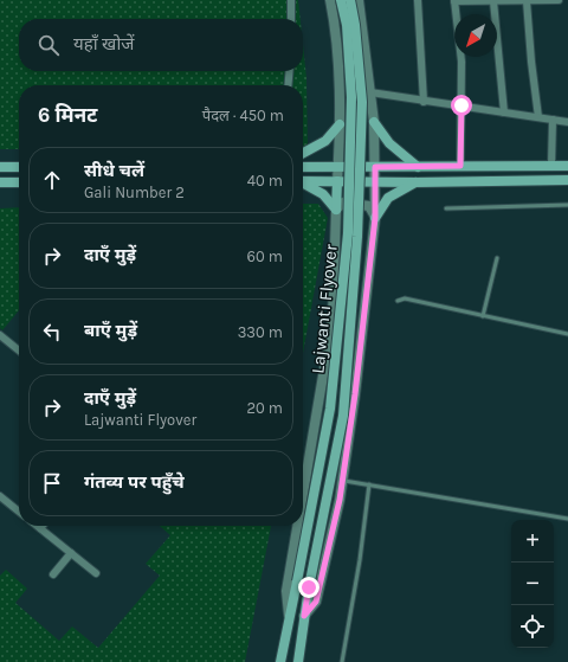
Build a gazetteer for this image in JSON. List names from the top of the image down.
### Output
{
  "streets": {
    "main road": ["Lajwanti Flyover"]
  },
  "north": "bottom left",
  "page": {
    "search": "यहाँ खोजें",
    "heading": ["6 मिनट", "पैदल · 450 m"],
    "list": [
      ["सीधे चलें", "Gali Number 2", "40 m"],
      ["दाएँ मुड़ें", "60 m"],
      ["बाएँ मुड़ें", "330 m"],
      ["दाएँ मुड़ें", "Lajwanti Flyover", "20 m"],
      "गंतव्य पर पहुँचे"
    ],
    "map_buttons": ["+", "−"]
  }
}
